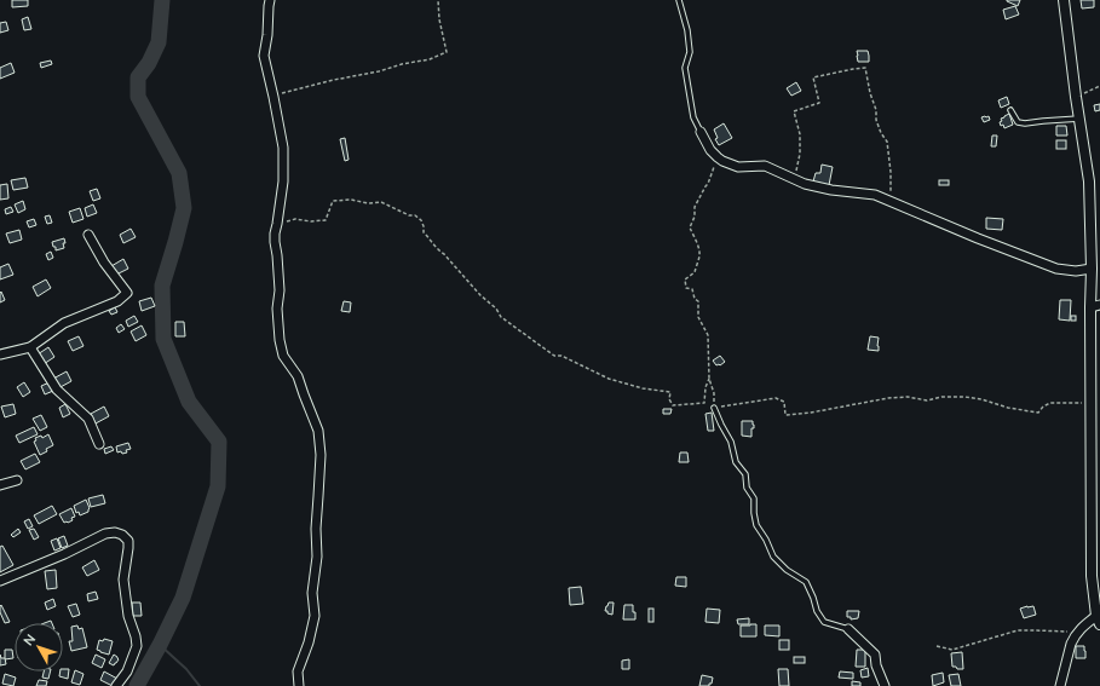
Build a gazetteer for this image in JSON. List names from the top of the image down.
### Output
{
  "north": "top left"
}
